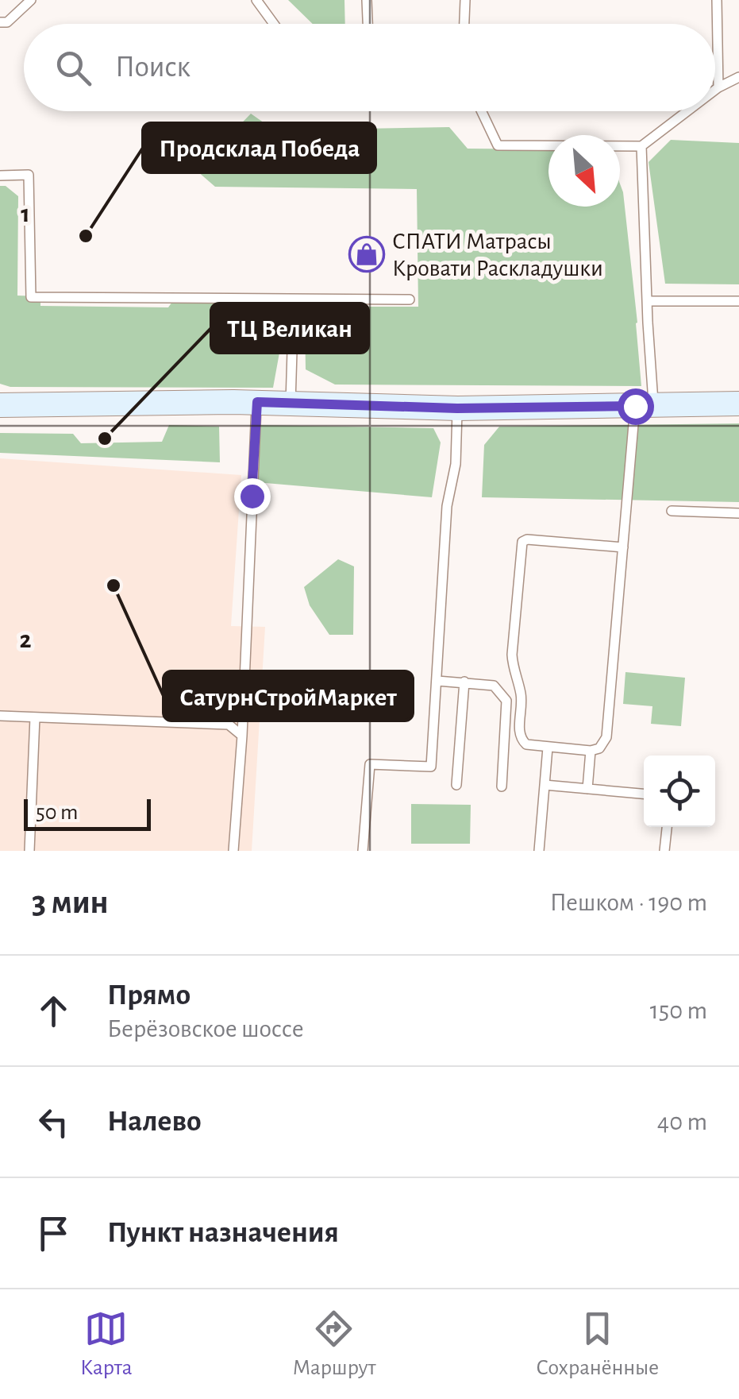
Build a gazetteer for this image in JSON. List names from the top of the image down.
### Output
{
  "places": {
    "other": ["Продсклад Победа", "ТЦ Великан", "СатурнСтройМаркет"],
    "shop": ["СПАТИ Матрасы Кровати Раскладушки"]
  },
  "scale_bar": "50 m",
  "north": "bottom right",
  "page": {
    "search": "Поиск",
    "scale": "50 m",
    "heading": ["3 мин", "Пешком · 190 m"],
    "list": [
      ["Прямо", "Берёзовское шоссе", "150 m"],
      ["Налево", "40 m"],
      "Пункт назначения"
    ],
    "nav": ["Карта", "Маршрут", "Сохранённые"]
  },
  "grid": {
    "rows": ["1", "2"]
  }
}
